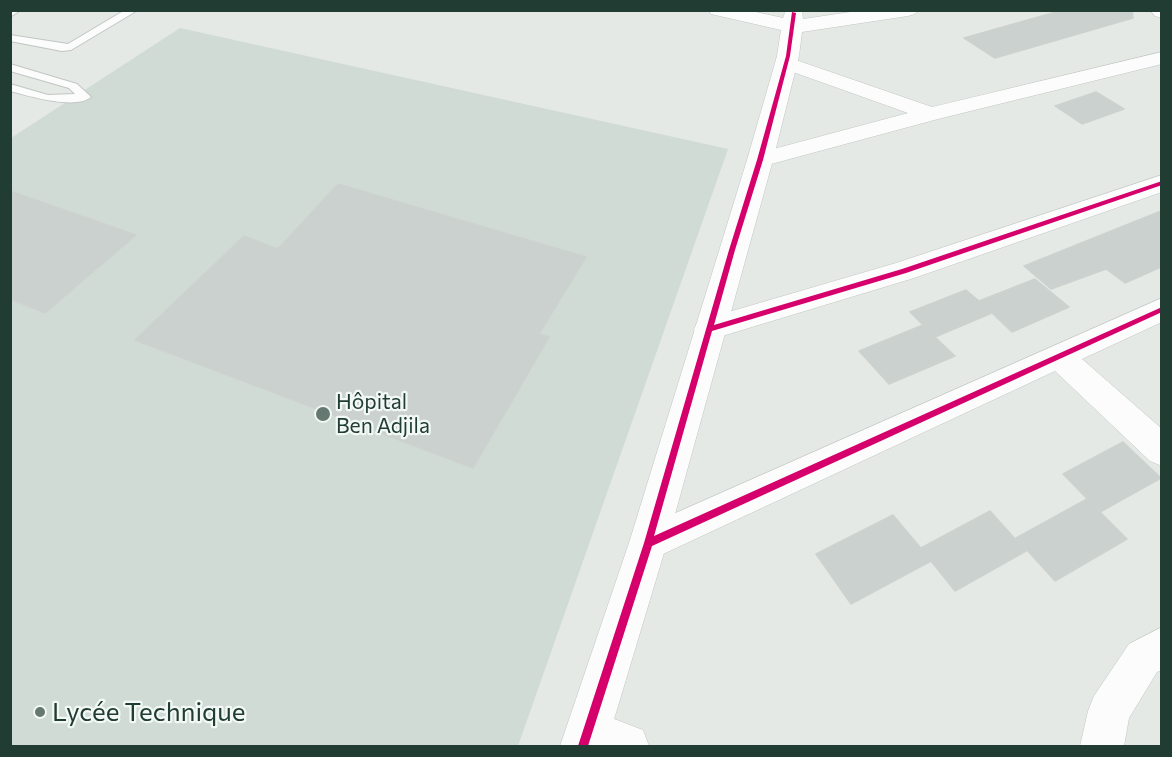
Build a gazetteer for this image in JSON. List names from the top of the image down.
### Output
{
  "places": ["Hôpital Ben Adjila", "Lycée Technique"]
}
